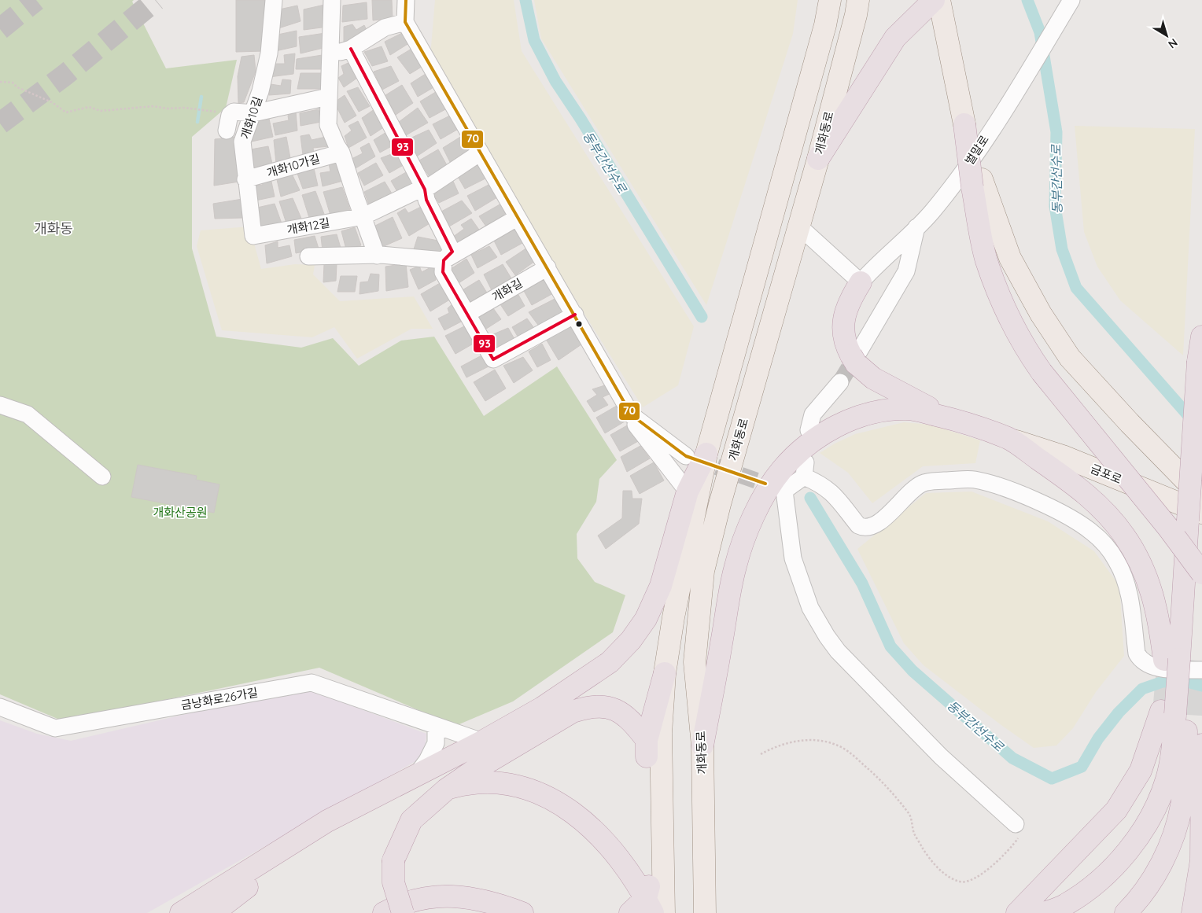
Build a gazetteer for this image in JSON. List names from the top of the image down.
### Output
{
  "streets": {
    "main road": ["개화동로", "금포로"],
    "street": [
      "개화10길",
      "벌말로",
      "개화10가길",
      "개화12길",
      "개화길",
      "금낭화로26가길"
    ]
  },
  "crossings": [
    ["개화10길", "개화10가길"],
    ["개화10길", "개화12길"]
  ],
  "districts": ["개화동"],
  "water": ["동부간선수로"],
  "parks": ["개화산공원"],
  "lines": ["transit line 70", "transit line 93"],
  "north": "bottom right"
}
